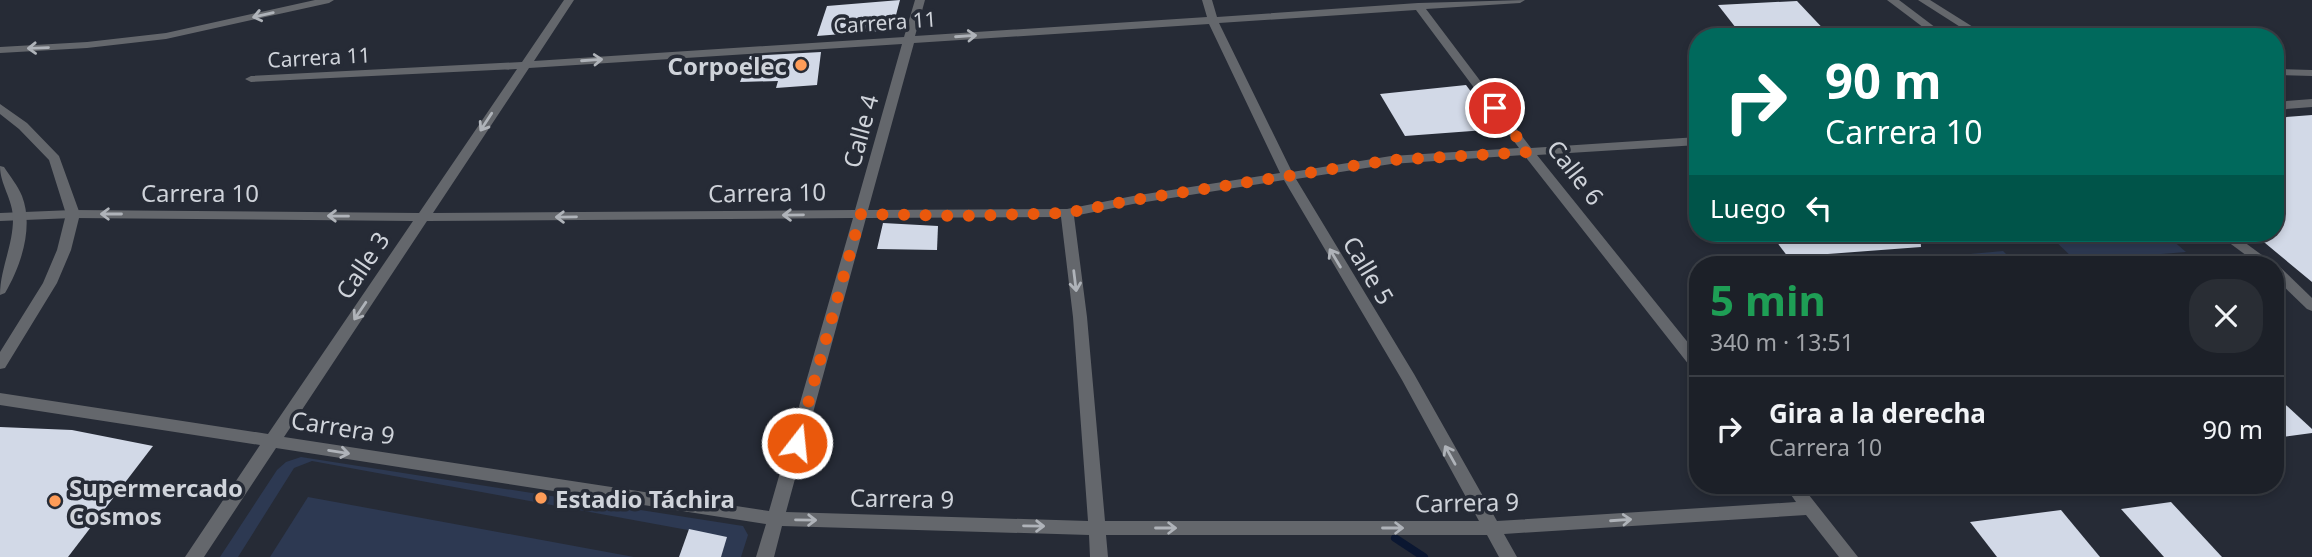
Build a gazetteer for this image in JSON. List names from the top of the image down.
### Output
{
  "streets": {
    "street": [
      "Carrera 11",
      "Calle 4",
      "Calle 6",
      "Carrera 10",
      "Calle 3",
      "Calle 5",
      "Carrera 9"
    ]
  },
  "crossings": [
    ["Carrera 11", "Calle 4"],
    ["Carrera 11", "Calle 6"],
    ["Carrera 11", "Calle 3"],
    ["Carrera 11", "Calle 5"],
    ["Calle 4", "Carrera 10"],
    ["Calle 4", "Carrera 9"],
    ["Calle 6", "Carrera 10"],
    ["Carrera 10", "Calle 3"],
    ["Carrera 10", "Calle 5"],
    ["Calle 3", "Carrera 9"],
    ["Calle 5", "Carrera 9"]
  ],
  "one_way": [
    "Carrera 11",
    "Carrera 10",
    "Calle 3",
    "Calle 5",
    "Carrera 9"
  ],
  "places": ["Corpoelec", "Estadio Táchira", "Supermercado Cosmos"],
  "page": {
    "turn": ["90 m", "Carrera 10"],
    "then": "Luego",
    "heading": ["5 min", "340 m · 13:51"],
    "list": [
      {
        "name": "Gira a la derecha",
        "note": "Carrera 10",
        "value": "90 m"
      }
    ]
  }
}
